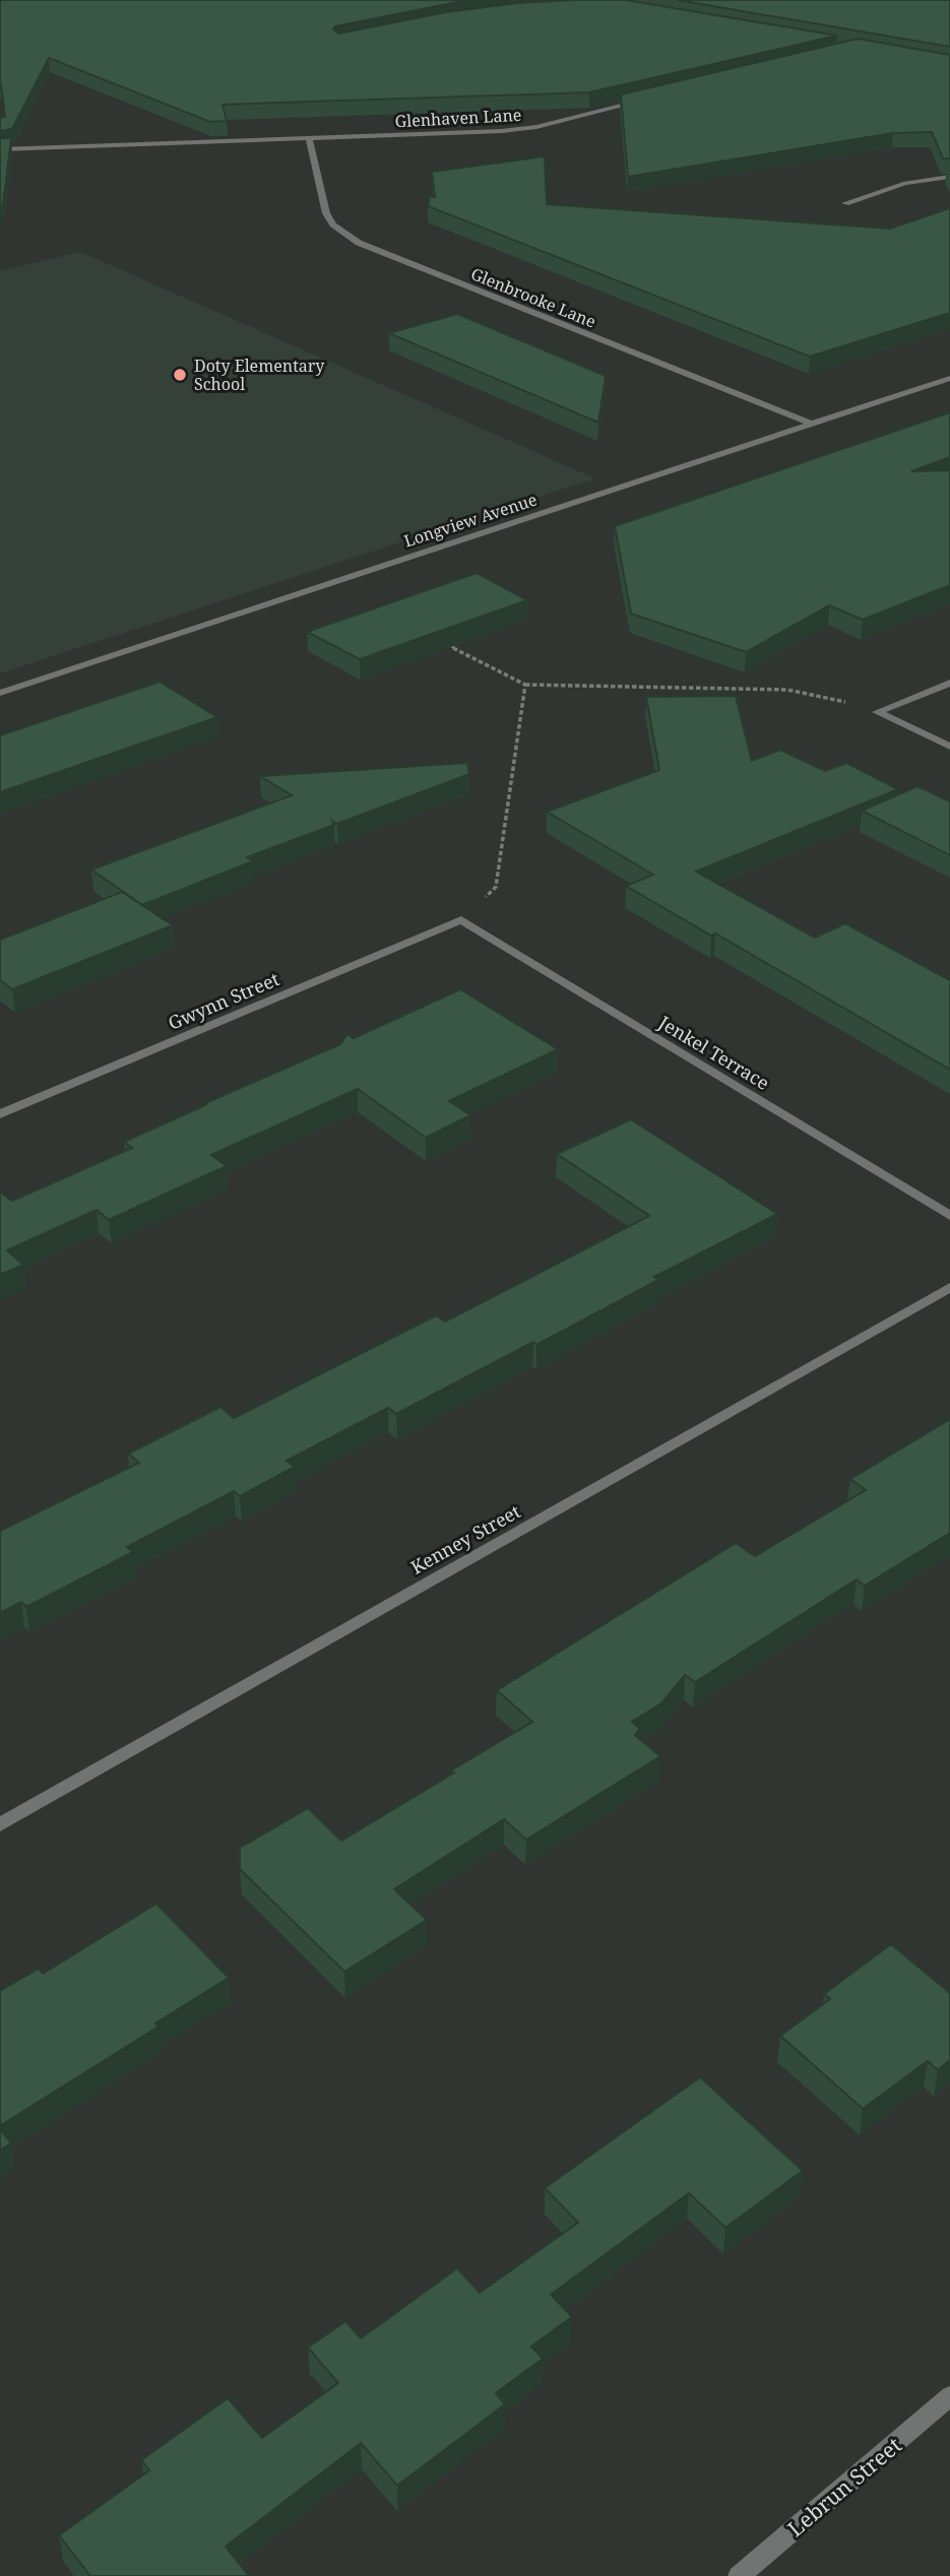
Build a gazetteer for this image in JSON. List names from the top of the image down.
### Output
{
  "streets": {
    "street": [
      "Glenhaven Lane",
      "Glenbrooke Lane",
      "Longview Avenue",
      "Gwynn Street",
      "Jenkel Terrace",
      "Kenney Street",
      "Lebrun Street"
    ]
  },
  "crossings": [
    ["Glenhaven Lane", "Glenbrooke Lane"],
    ["Glenbrooke Lane", "Longview Avenue"],
    ["Gwynn Street", "Jenkel Terrace"]
  ],
  "places": ["Doty Elementary School"]
}
